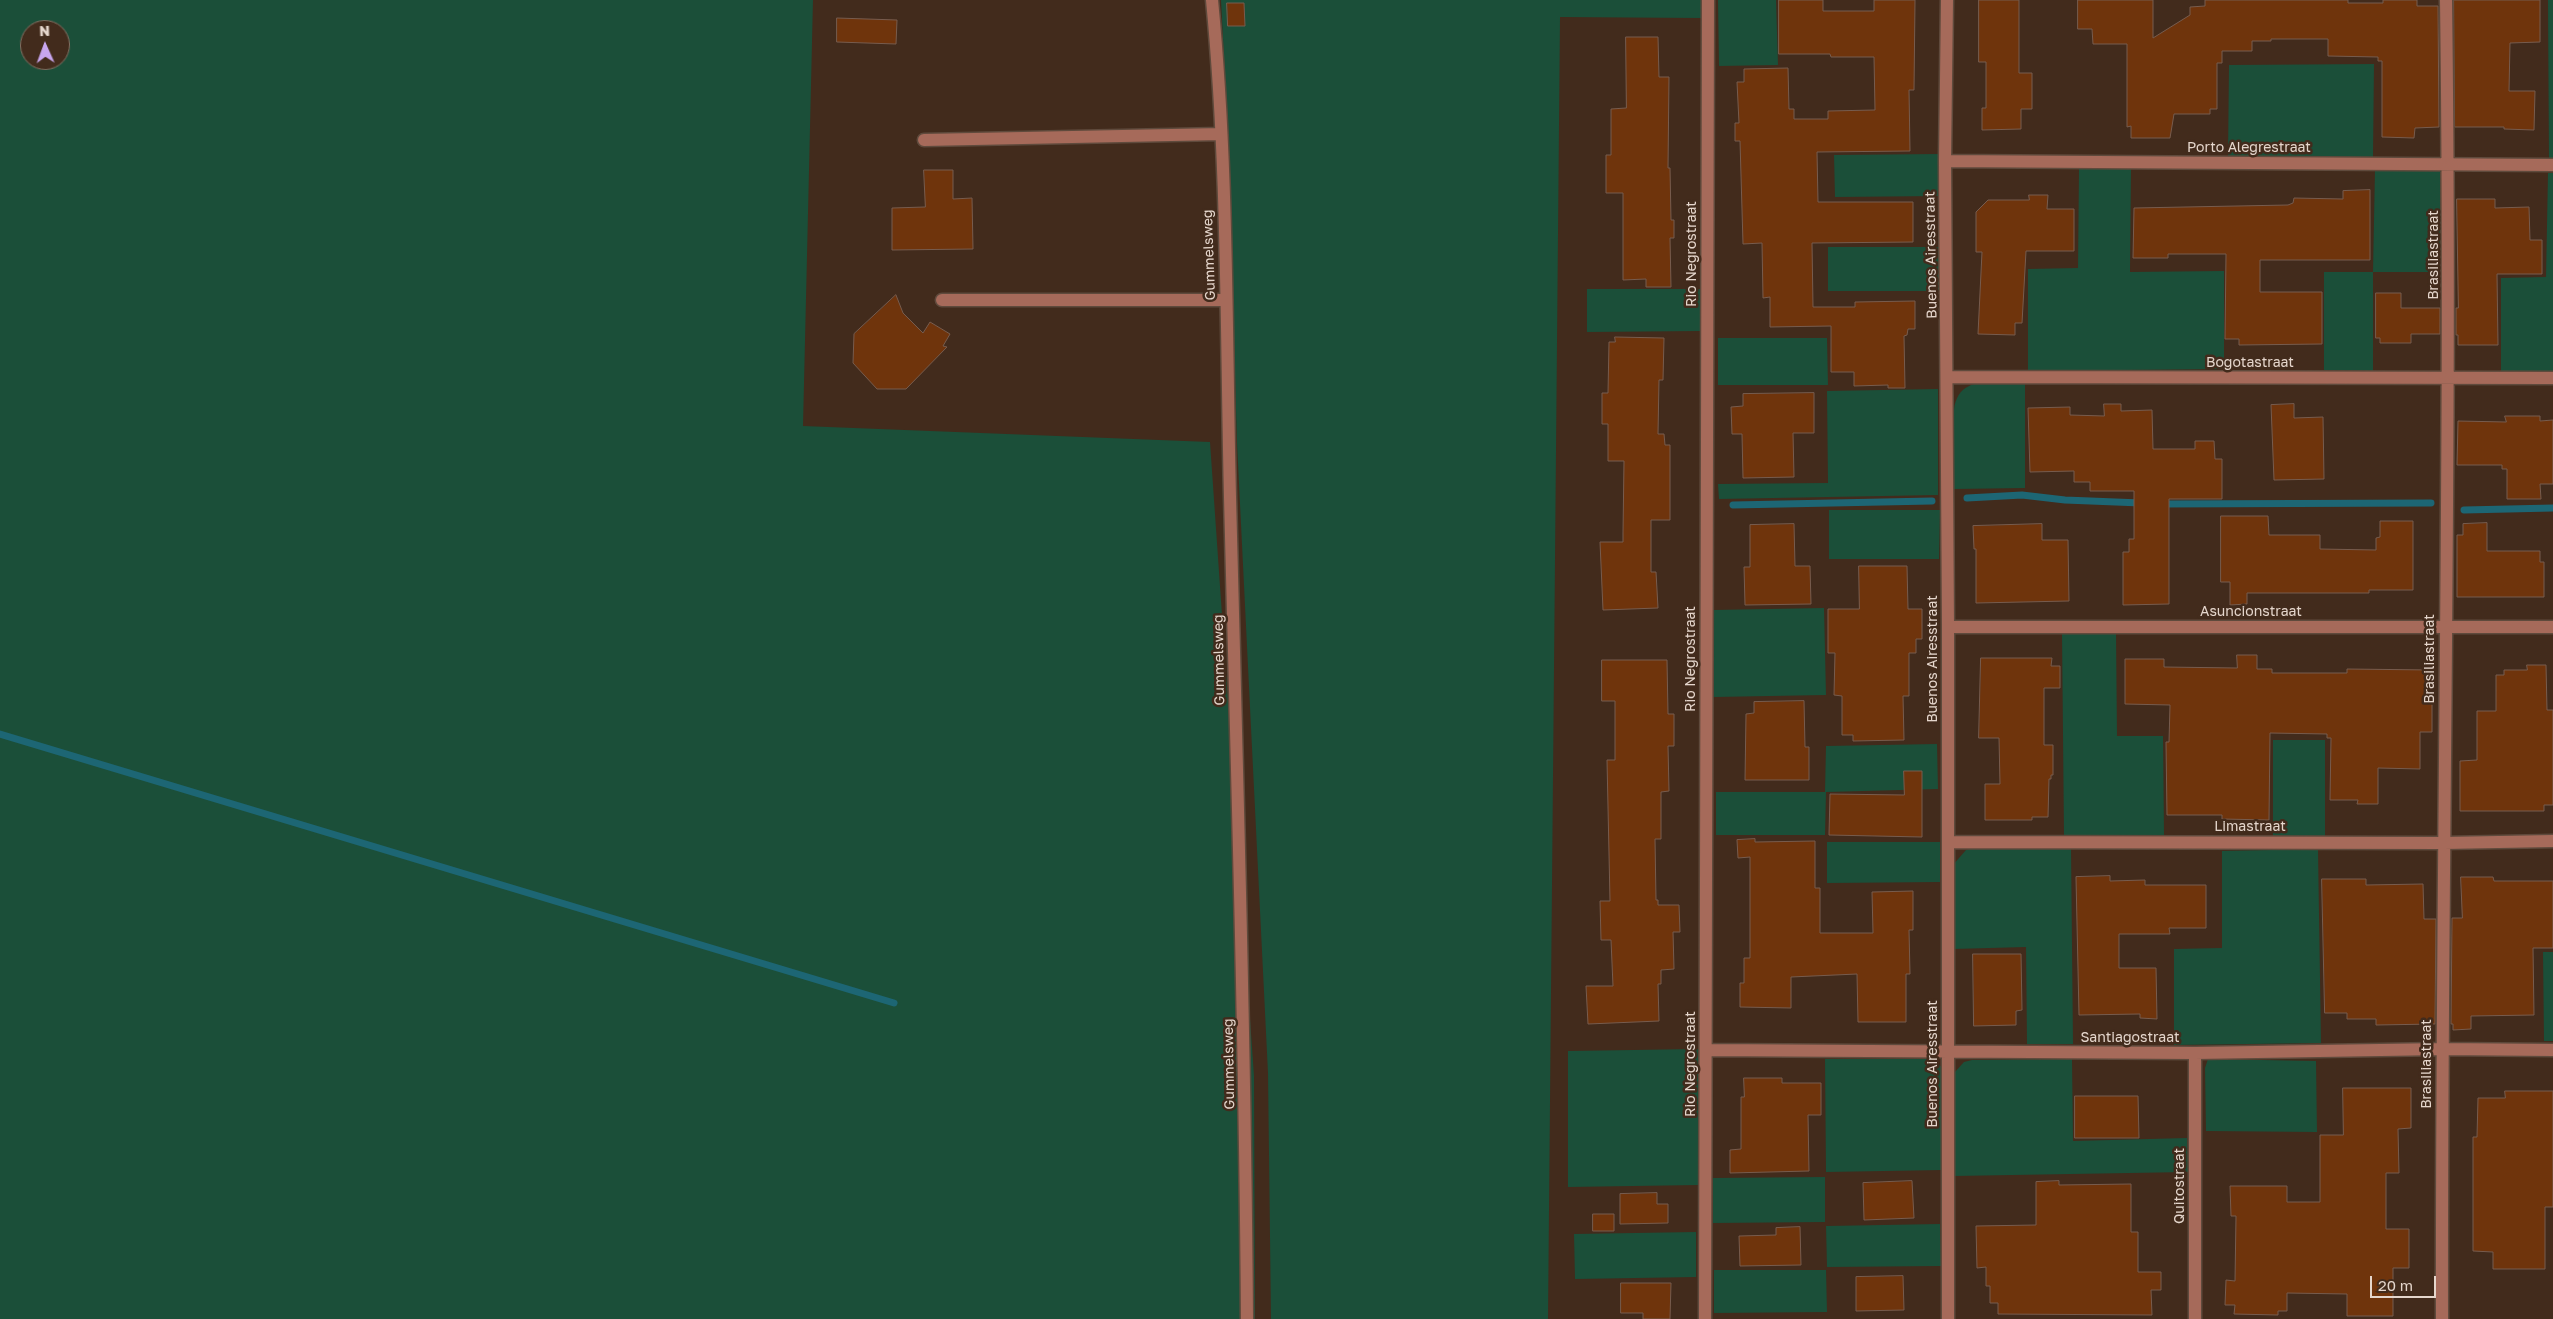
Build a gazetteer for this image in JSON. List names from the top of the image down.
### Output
{
  "streets": {
    "street": [
      "Porto Alegrestraat",
      "Rio Negrostraat",
      "Gummelsweg",
      "Buenos Airesstraat",
      "Brasiliastraat",
      "Bogotastraat",
      "Asuncionstraat",
      "Limastraat",
      "Santiagostraat",
      "Quitostraat"
    ]
  },
  "crossings": [
    ["Porto Alegrestraat", "Buenos Airesstraat"],
    ["Porto Alegrestraat", "Brasiliastraat"],
    ["Rio Negrostraat", "Santiagostraat"],
    ["Buenos Airesstraat", "Bogotastraat"],
    ["Buenos Airesstraat", "Asuncionstraat"],
    ["Buenos Airesstraat", "Limastraat"],
    ["Buenos Airesstraat", "Santiagostraat"],
    ["Brasiliastraat", "Bogotastraat"],
    ["Brasiliastraat", "Asuncionstraat"],
    ["Brasiliastraat", "Limastraat"],
    ["Brasiliastraat", "Santiagostraat"],
    ["Santiagostraat", "Quitostraat"]
  ],
  "scale_bar": "20 m",
  "north": "top"
}
